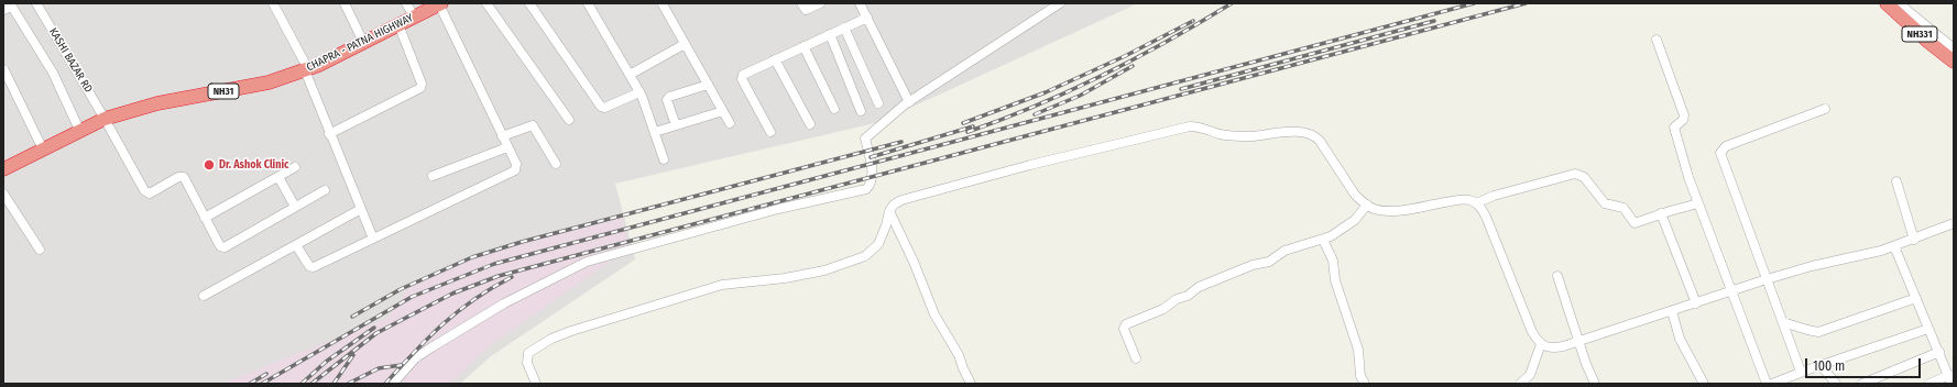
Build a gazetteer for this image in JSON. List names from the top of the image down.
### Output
{
  "streets": {
    "highway": ["NH331", "CHAPRA - PATNA HIGHWAY", "NH31"],
    "street": ["KASHI BAZAR RD"]
  },
  "crossings": [
    ["CHAPRA - PATNA HIGHWAY", "KASHI BAZAR RD"]
  ],
  "places": ["Dr. Ashok Clinic"],
  "scale_bar": "100 m"
}
